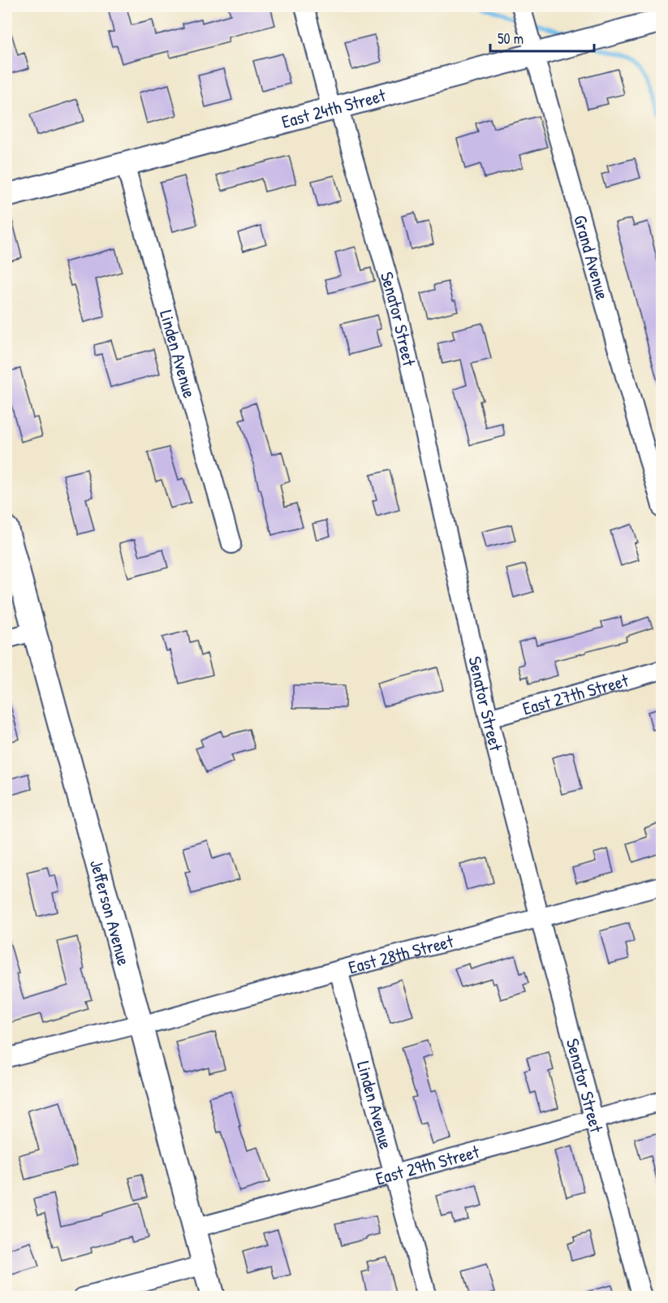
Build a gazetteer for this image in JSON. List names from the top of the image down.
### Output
{
  "streets": {
    "main road": ["East 24th Street", "Jefferson Avenue"],
    "street": [
      "Grand Avenue",
      "Senator Street",
      "Linden Avenue",
      "East 27th Street",
      "East 28th Street",
      "East 29th Street"
    ]
  },
  "crossings": [
    ["East 24th Street", "Grand Avenue"],
    ["East 24th Street", "Senator Street"],
    ["East 24th Street", "Linden Avenue"],
    ["Senator Street", "East 27th Street"],
    ["Senator Street", "East 28th Street"],
    ["Senator Street", "East 29th Street"],
    ["Linden Avenue", "East 28th Street"],
    ["Linden Avenue", "East 29th Street"],
    ["Jefferson Avenue", "East 28th Street"],
    ["Jefferson Avenue", "East 29th Street"]
  ],
  "scale_bar": "50 m"
}
